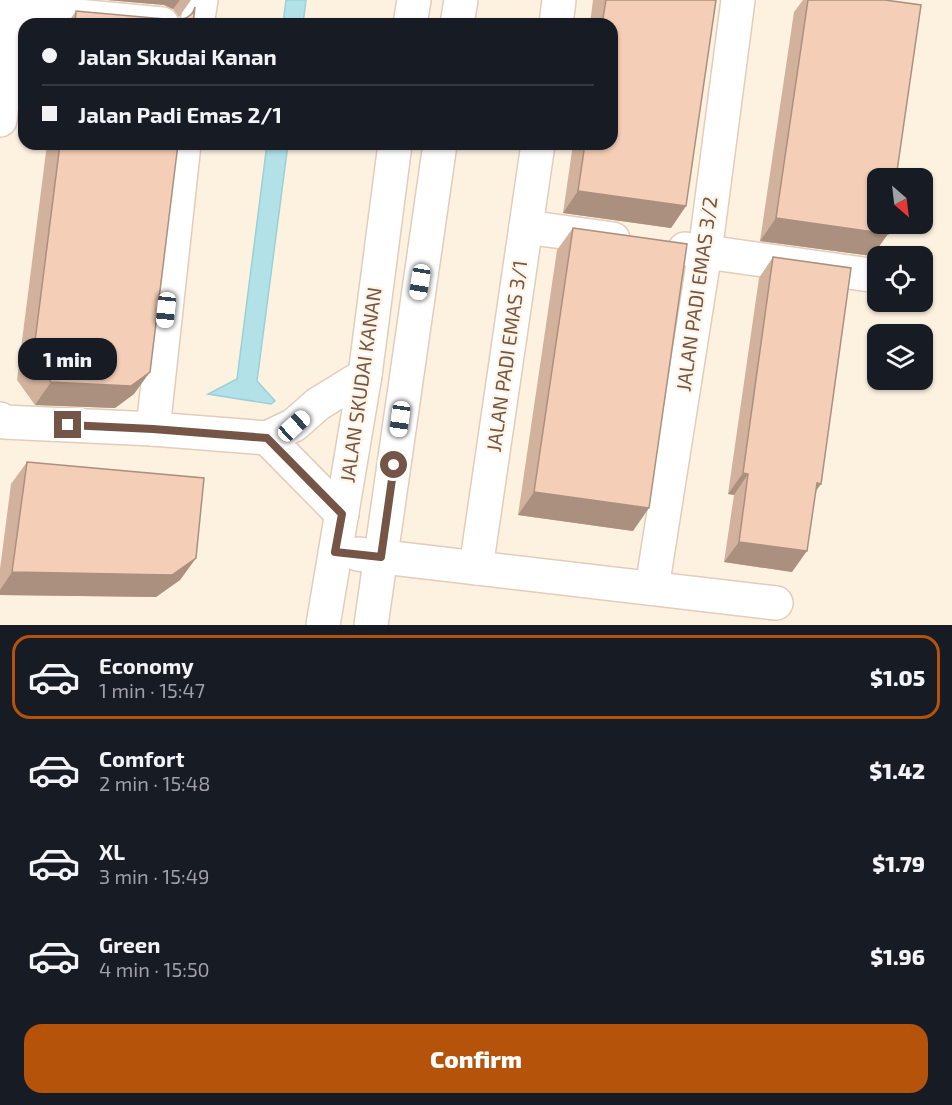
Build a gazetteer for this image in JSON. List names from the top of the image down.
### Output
{
  "streets": {
    "street": ["JALAN PADI EMAS 3/2", "JALAN PADI EMAS 3/1", "JALAN SKUDAI KANAN"]
  },
  "north": "bottom right",
  "page": {
    "banner": ["Jalan Skudai Kanan", "Jalan Padi Emas 2/1"],
    "bubble": "1 min",
    "list": [
      {
        "name": "Economy",
        "note": "1 min · 15:47",
        "value": "$1.05"
      },
      {
        "name": "Comfort",
        "note": "2 min · 15:48",
        "value": "$1.42"
      },
      {
        "name": "XL",
        "note": "3 min · 15:49",
        "value": "$1.79"
      },
      {
        "name": "Green",
        "note": "4 min · 15:50",
        "value": "$1.96"
      }
    ],
    "buttons": "Confirm"
  }
}
